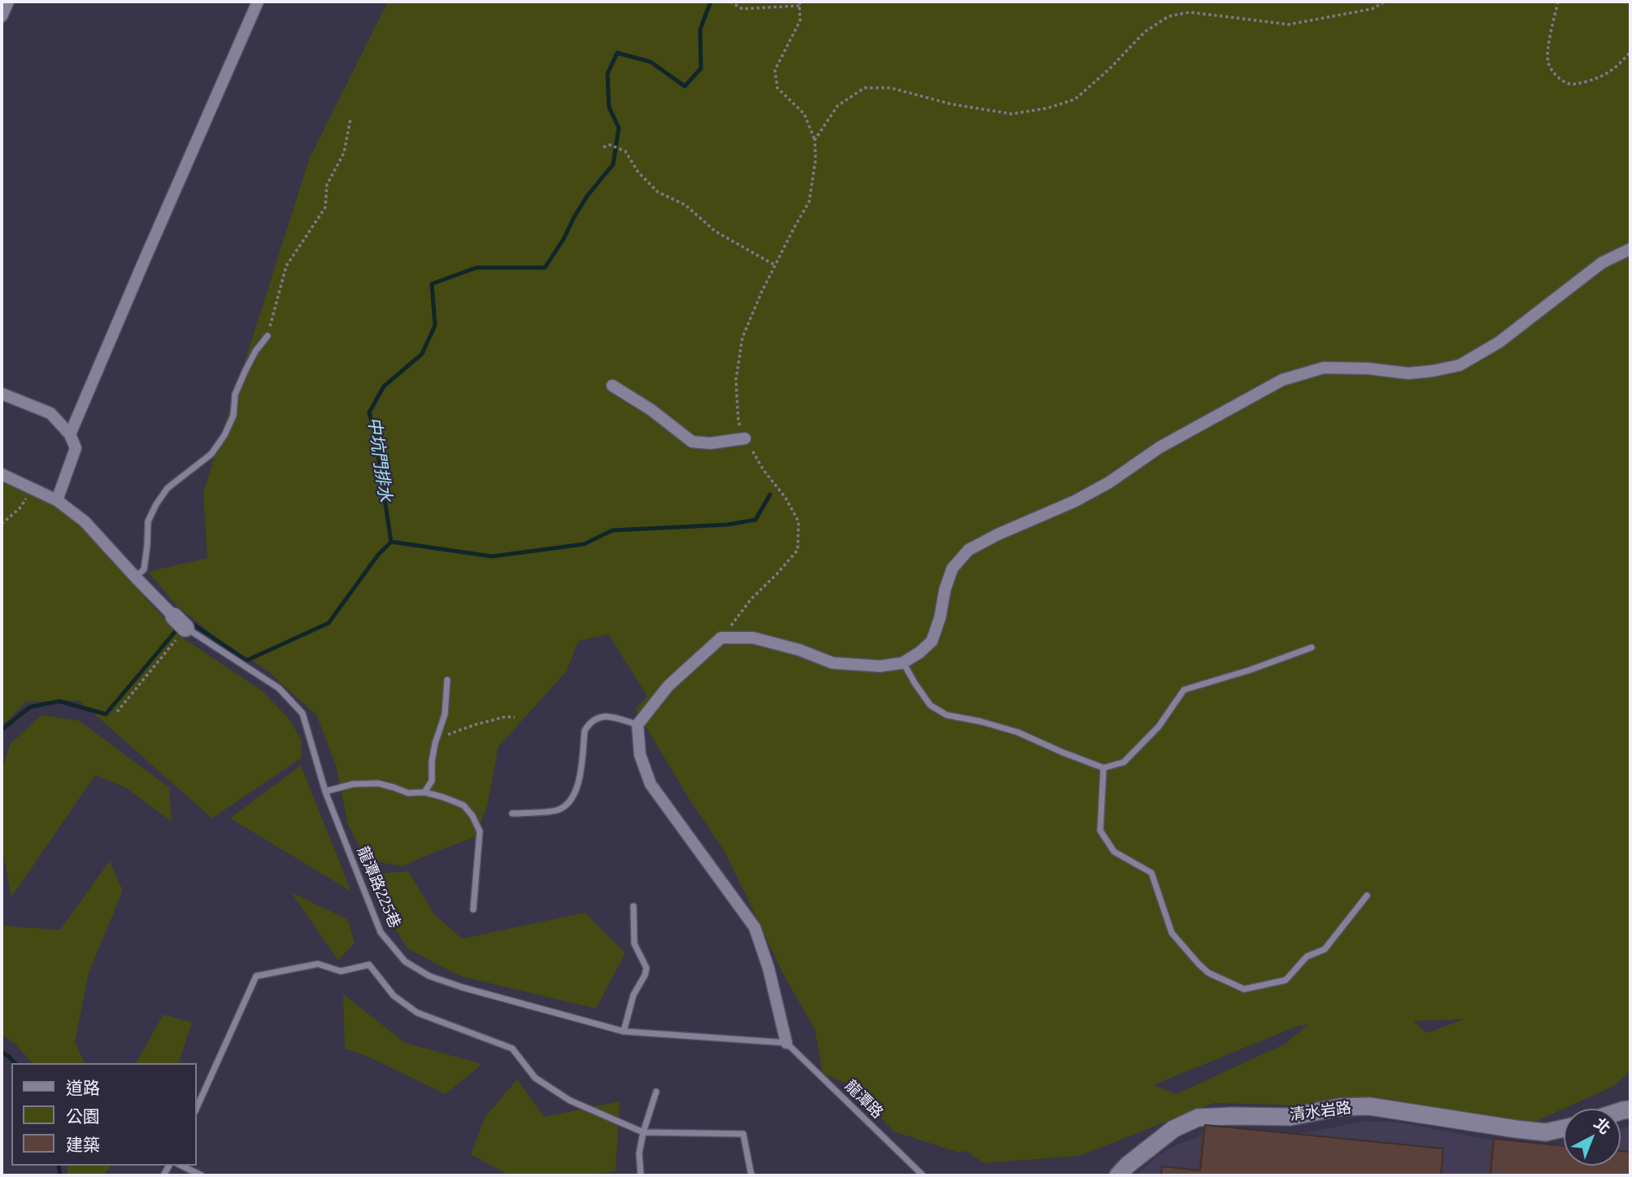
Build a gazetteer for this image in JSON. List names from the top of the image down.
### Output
{
  "streets": {
    "street": ["清水岩路"],
    "lane": ["龍潭路225巷", "龍潭路"]
  },
  "crossings": [
    ["龍潭路225巷", "龍潭路"]
  ],
  "water": ["中坑門排水"],
  "legend": ["道路", "公園", "建築"],
  "north": "top right"
}
